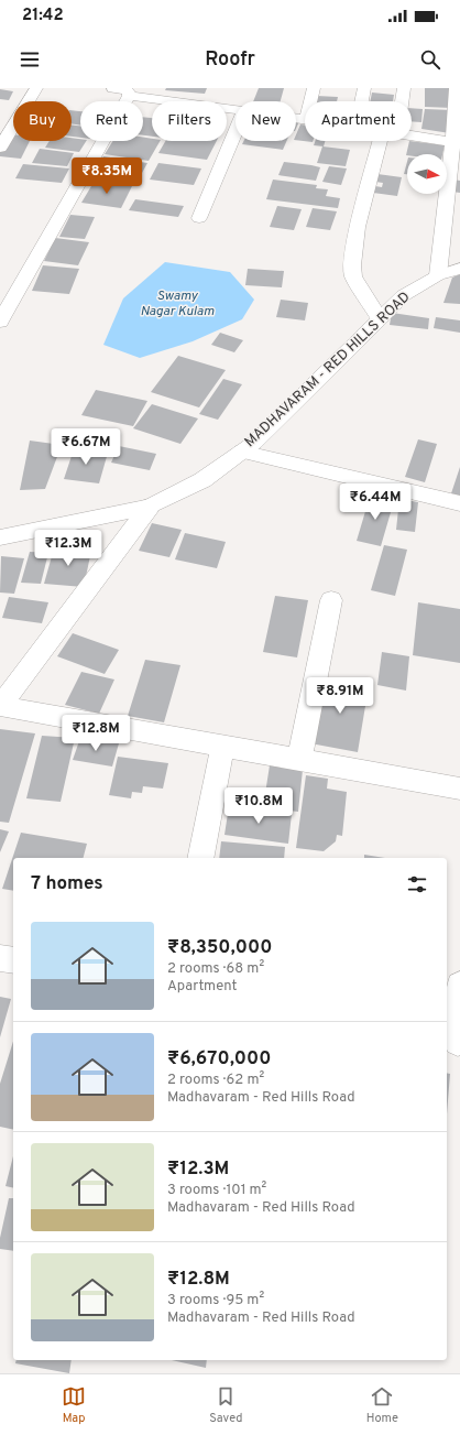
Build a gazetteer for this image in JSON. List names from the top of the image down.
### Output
{
  "streets": {
    "street": ["MADHAVARAM - RED HILLS ROAD"]
  },
  "water": ["Swamy Nagar Kulam"],
  "north": "right",
  "page": {
    "status": "21:42",
    "header": "Roofr",
    "chip": [
      "Buy",
      "Rent",
      "Filters",
      "New",
      "Apartment"
    ],
    "price": [
      "₹8.35M",
      "₹6.67M",
      "₹6.44M",
      "₹12.3M",
      "₹8.91M",
      "₹12.8M",
      "₹10.8M"
    ],
    "heading": "7 homes",
    "list": [
      {
        "name": "₹8,350,000",
        "note": "2 rooms · 68 m² · Apartment"
      },
      {
        "name": "₹6,670,000",
        "note": "2 rooms · 62 m² · Madhavaram - Red Hills Road"
      },
      {
        "name": "₹12.3M",
        "note": "3 rooms · 101 m² · Madhavaram - Red Hills Road"
      },
      {
        "name": "₹12.8M",
        "note": "3 rooms · 95 m² · Madhavaram - Red Hills Road"
      }
    ],
    "tabs": ["Map", "Saved", "Home"]
  }
}
